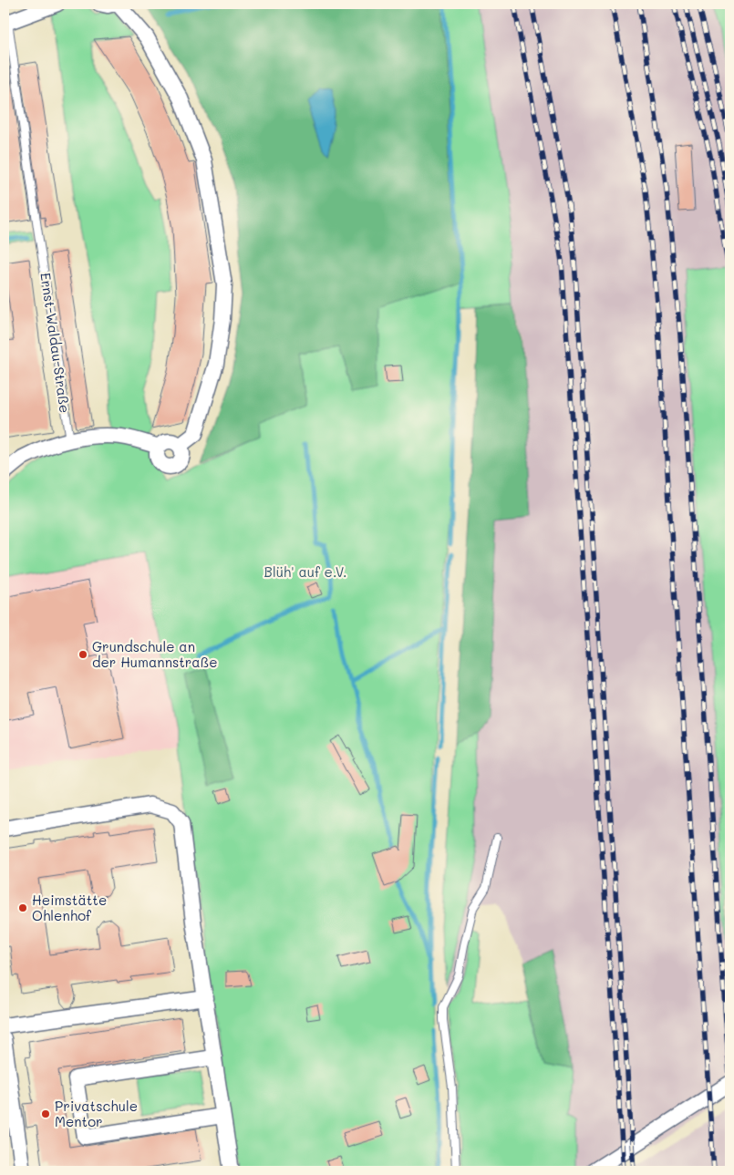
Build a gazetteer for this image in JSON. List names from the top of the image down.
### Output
{
  "streets": {
    "lane": ["Ernst-Waldau-Straße"]
  },
  "parks": ["Blüh' auf e.V."],
  "places": ["Grundschule an der Humannstraße", "Heimstätte Ohlenhof", "Privatschule Mentor"]
}
